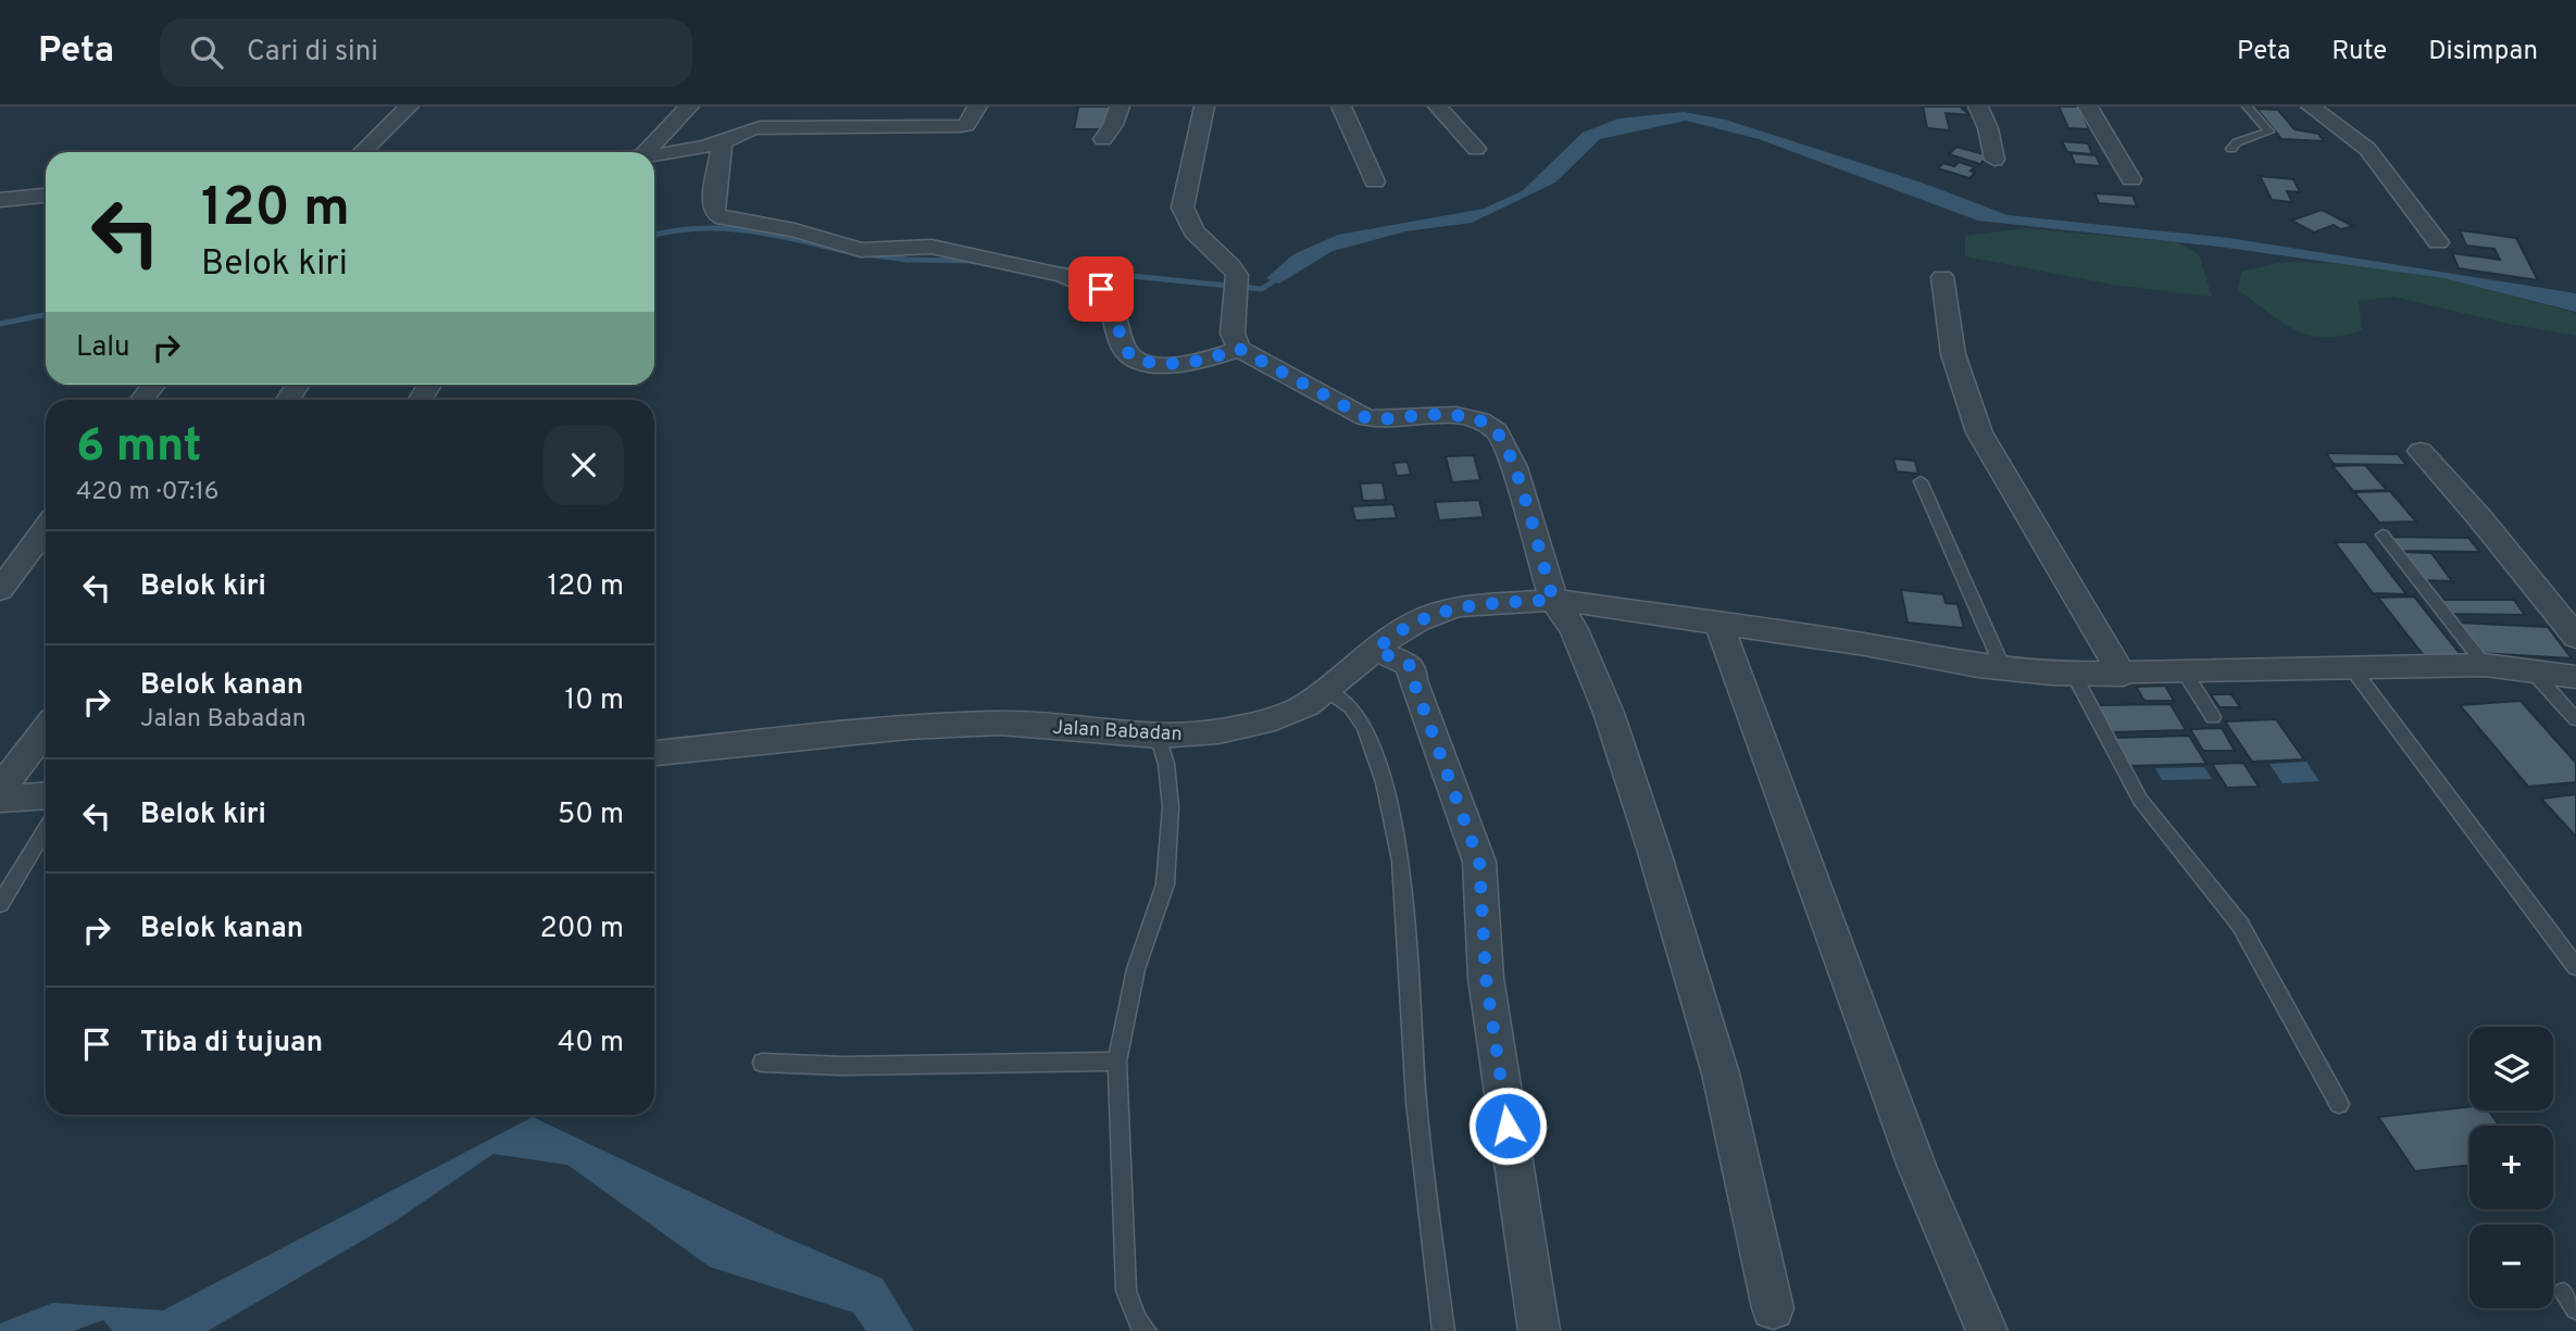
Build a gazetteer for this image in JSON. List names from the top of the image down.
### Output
{
  "streets": {
    "street": ["Jalan Babadan"]
  },
  "page": {
    "header": "Peta",
    "search": "Cari di sini",
    "nav": ["Peta", "Rute", "Disimpan"],
    "turn": ["120 m", "Belok kiri"],
    "then": "Lalu",
    "heading": ["6 mnt", "420 m · 07:16"],
    "list": [
      {
        "name": "Belok kiri",
        "value": "120 m"
      },
      {
        "name": "Belok kanan",
        "note": "Jalan Babadan",
        "value": "10 m"
      },
      {
        "name": "Belok kiri",
        "value": "50 m"
      },
      {
        "name": "Belok kanan",
        "value": "200 m"
      },
      {
        "name": "Tiba di tujuan",
        "value": "40 m"
      }
    ],
    "map_buttons": ["+", "−"]
  }
}
